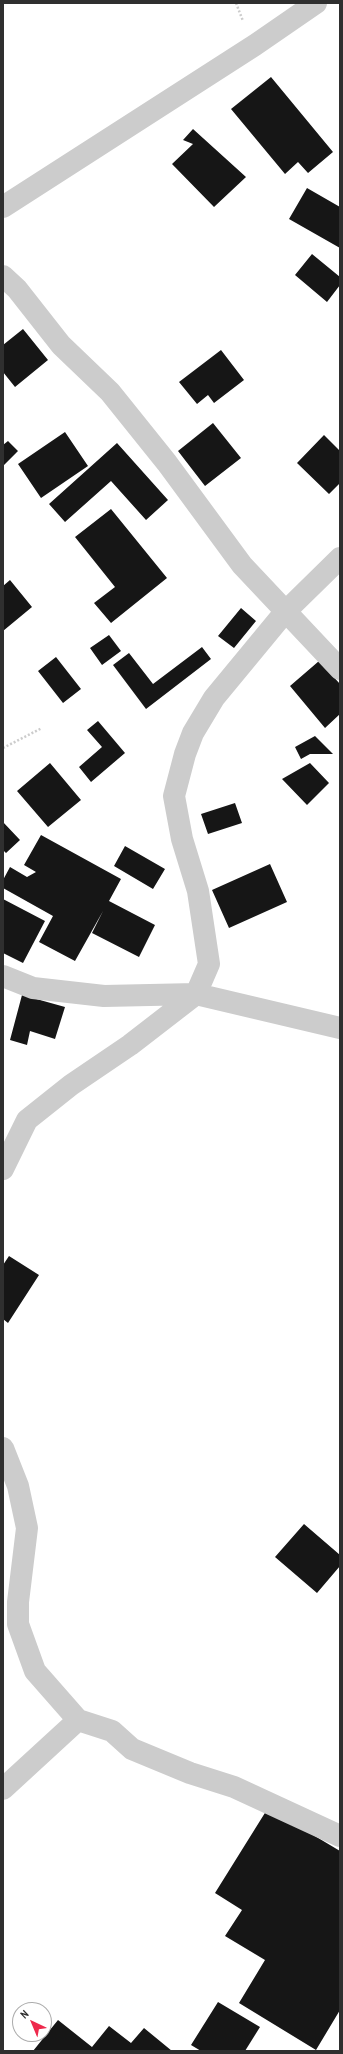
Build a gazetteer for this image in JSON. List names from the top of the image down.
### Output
{
  "north": "top left"
}
